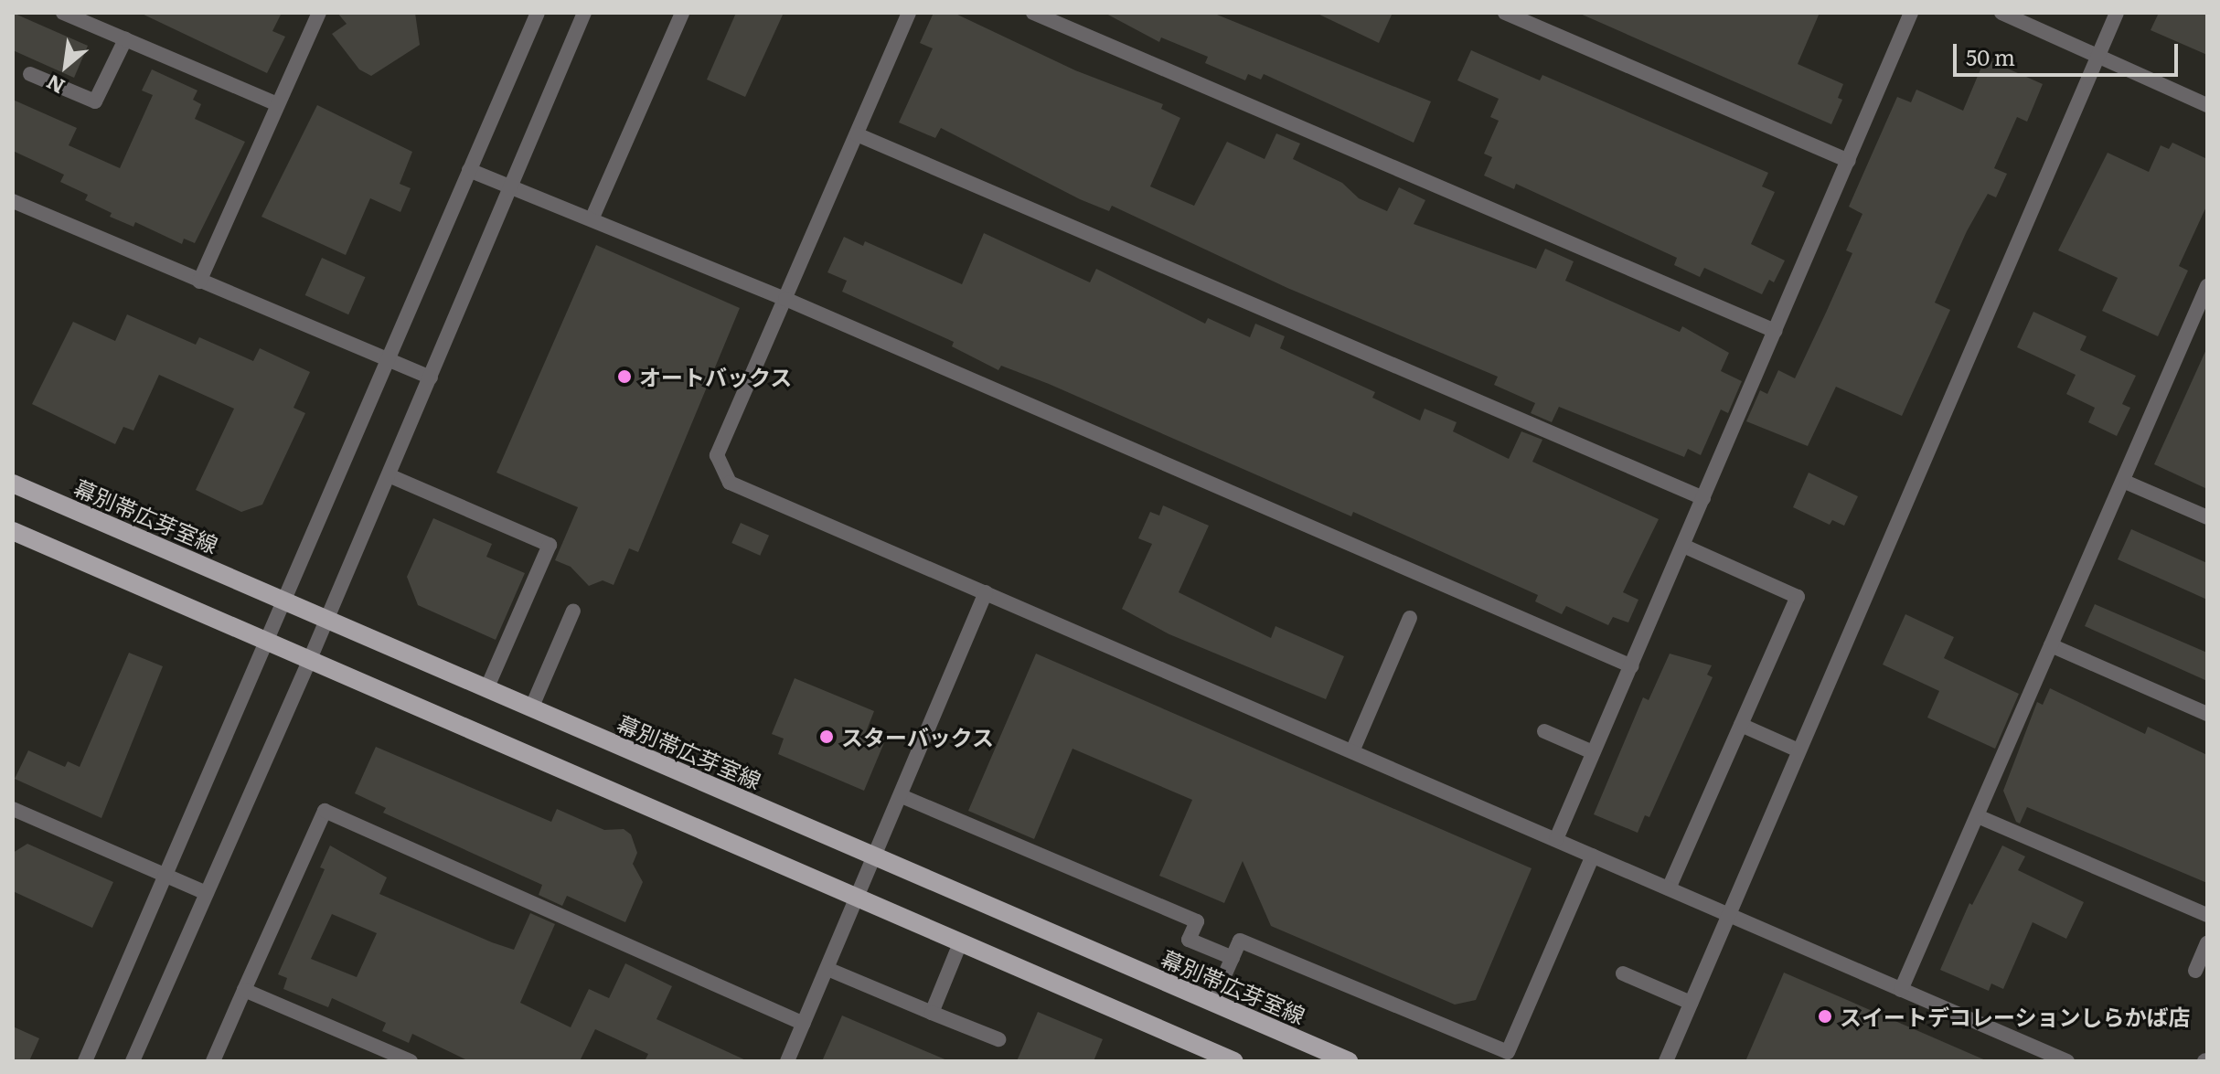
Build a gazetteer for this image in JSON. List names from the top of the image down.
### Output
{
  "streets": {
    "main road": ["幕別帯広芽室線"]
  },
  "places": ["オートバックス", "スターバックス", "スイートデコレーションしらかば店"],
  "scale_bar": "50 m",
  "north": "bottom left"
}
